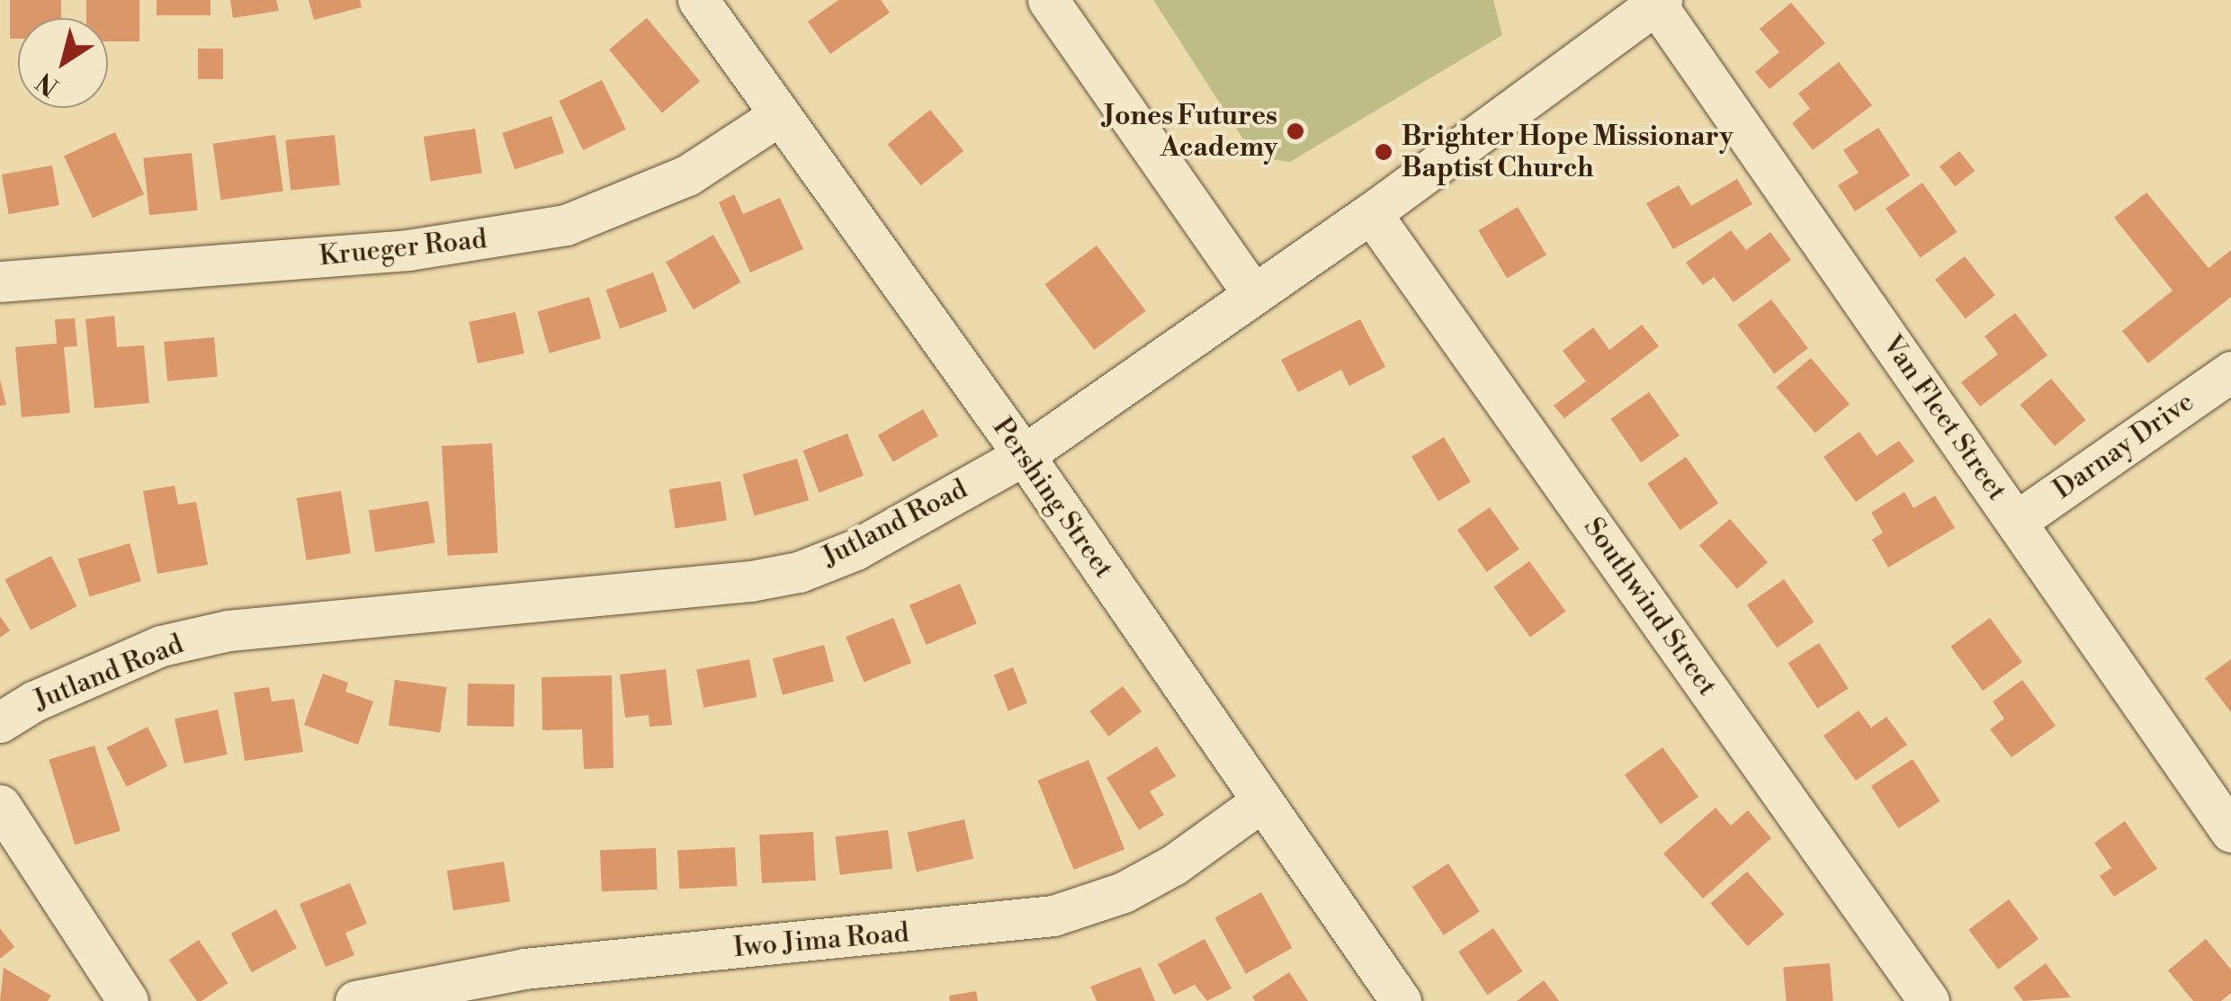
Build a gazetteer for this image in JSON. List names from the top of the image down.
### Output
{
  "streets": {
    "street": [
      "Krueger Road",
      "Van Fleet Street",
      "Darnay Drive",
      "Pershing Street",
      "Jutland Road",
      "Southwind Street",
      "Iwo Jima Road"
    ]
  },
  "crossings": [
    ["Krueger Road", "Pershing Street"],
    ["Van Fleet Street", "Darnay Drive"],
    ["Van Fleet Street", "Jutland Road"],
    ["Pershing Street", "Jutland Road"],
    ["Pershing Street", "Iwo Jima Road"],
    ["Jutland Road", "Southwind Street"]
  ],
  "places": ["Jones Futures Academy", "Brighter Hope Missionary Baptist Church"],
  "north": "bottom left"
}
